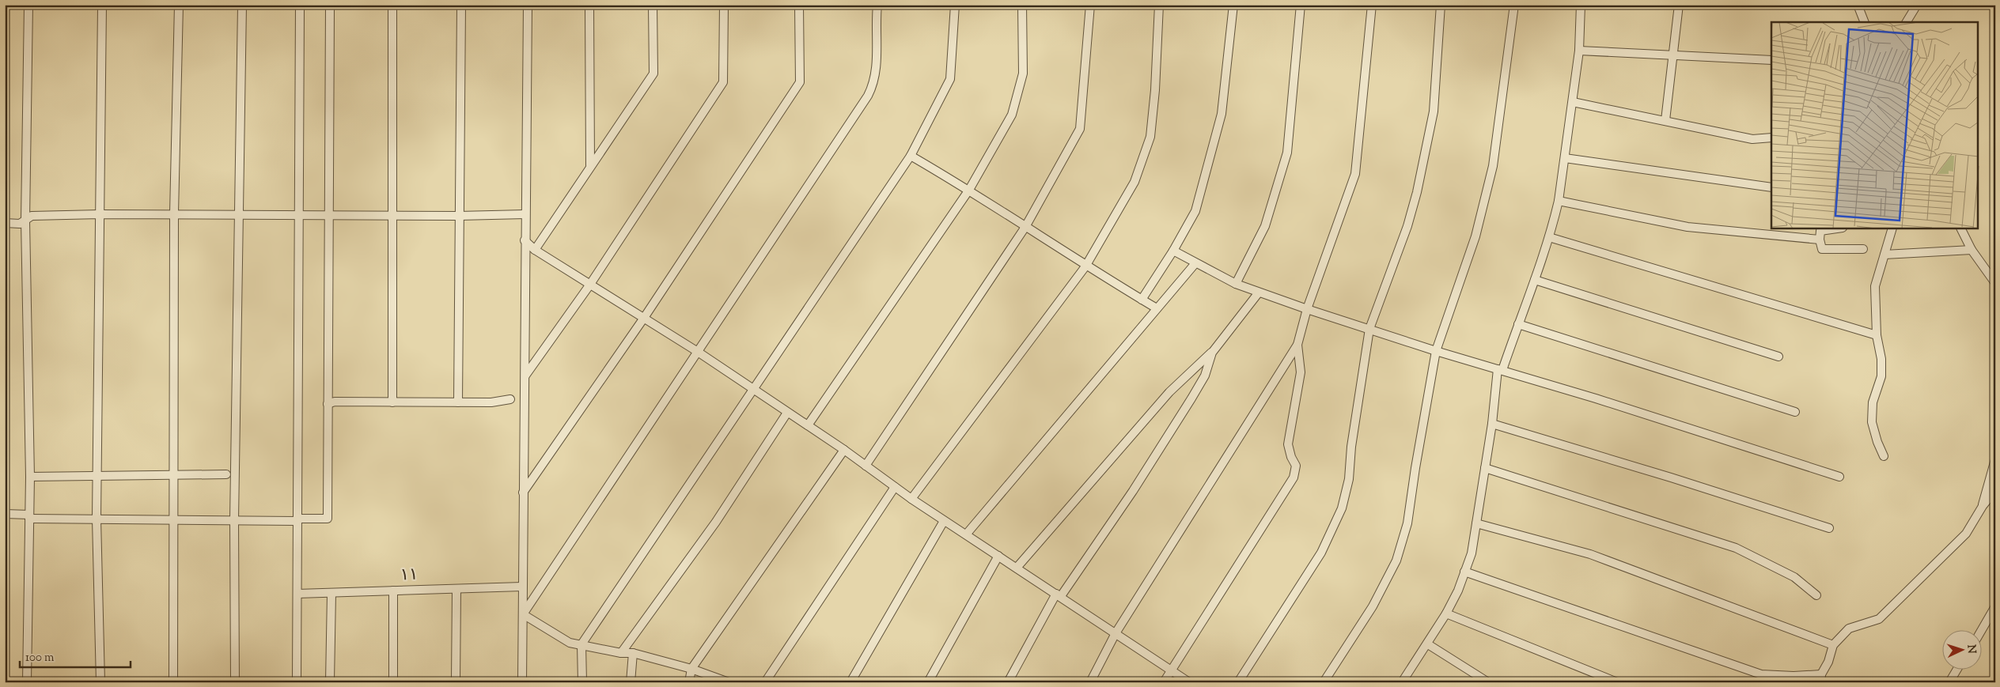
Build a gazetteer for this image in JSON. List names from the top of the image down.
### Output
{
  "streets": {
    "street": ["۱۱"]
  },
  "scale_bar": "100 m",
  "north": "right"
}
